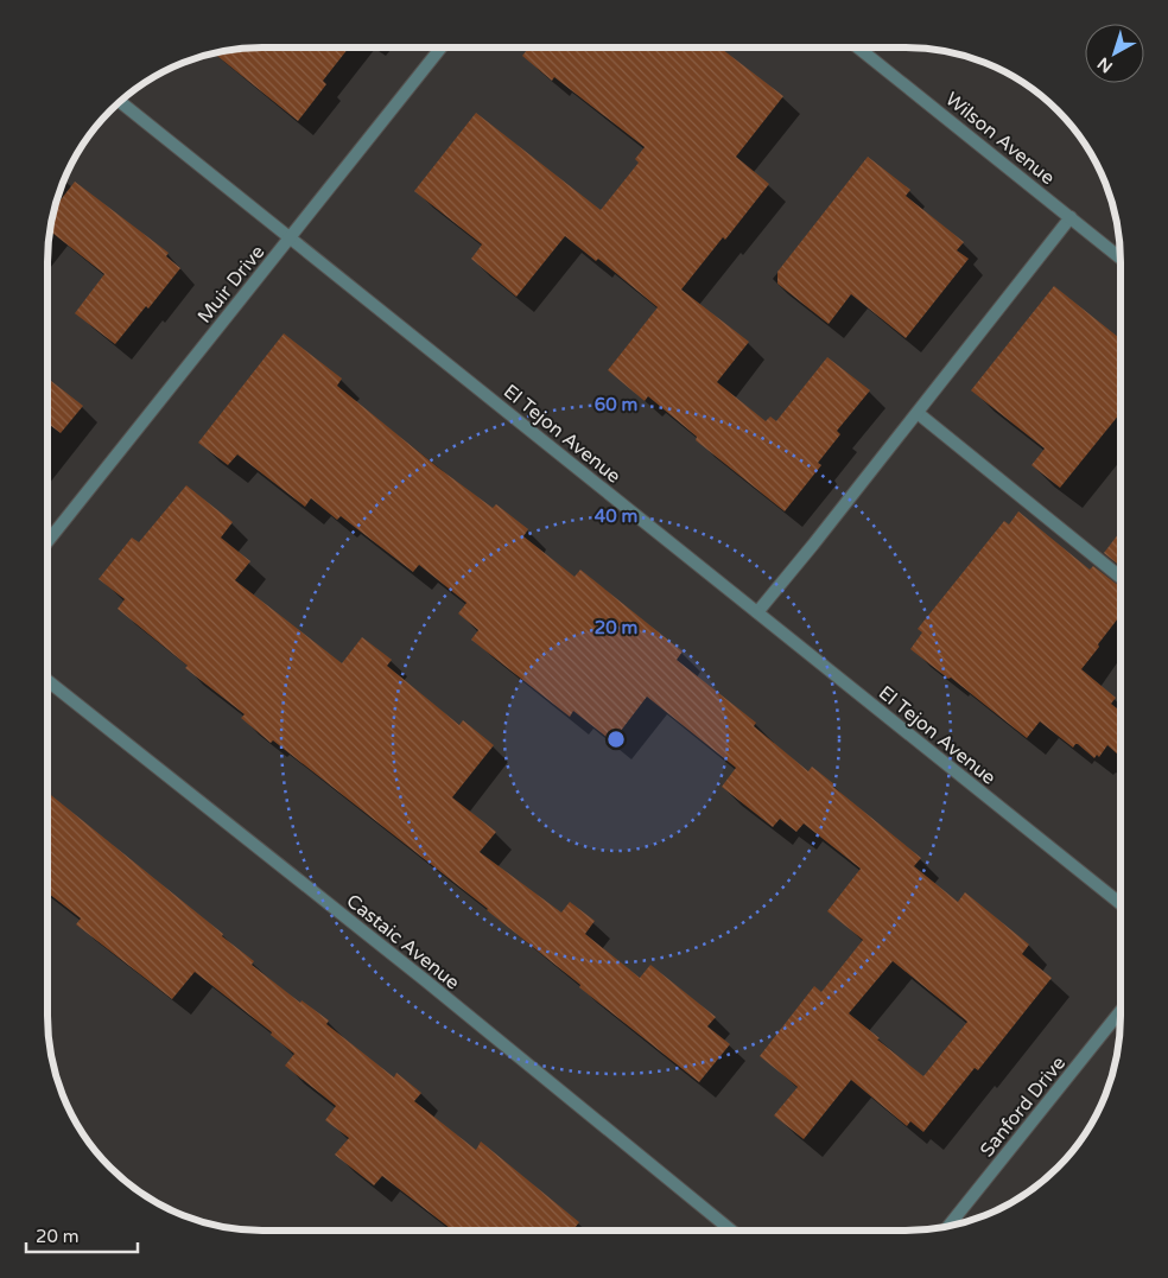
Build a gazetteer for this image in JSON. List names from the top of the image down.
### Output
{
  "streets": {
    "street": [
      "Wilson Avenue",
      "Muir Drive",
      "El Tejon Avenue",
      "Castaic Avenue",
      "Sanford Drive"
    ]
  },
  "crossings": [
    ["Muir Drive", "El Tejon Avenue"]
  ],
  "scale_bar": "20 m",
  "north": "bottom left",
  "rings": ["60 m", "40 m", "20 m"]
}
